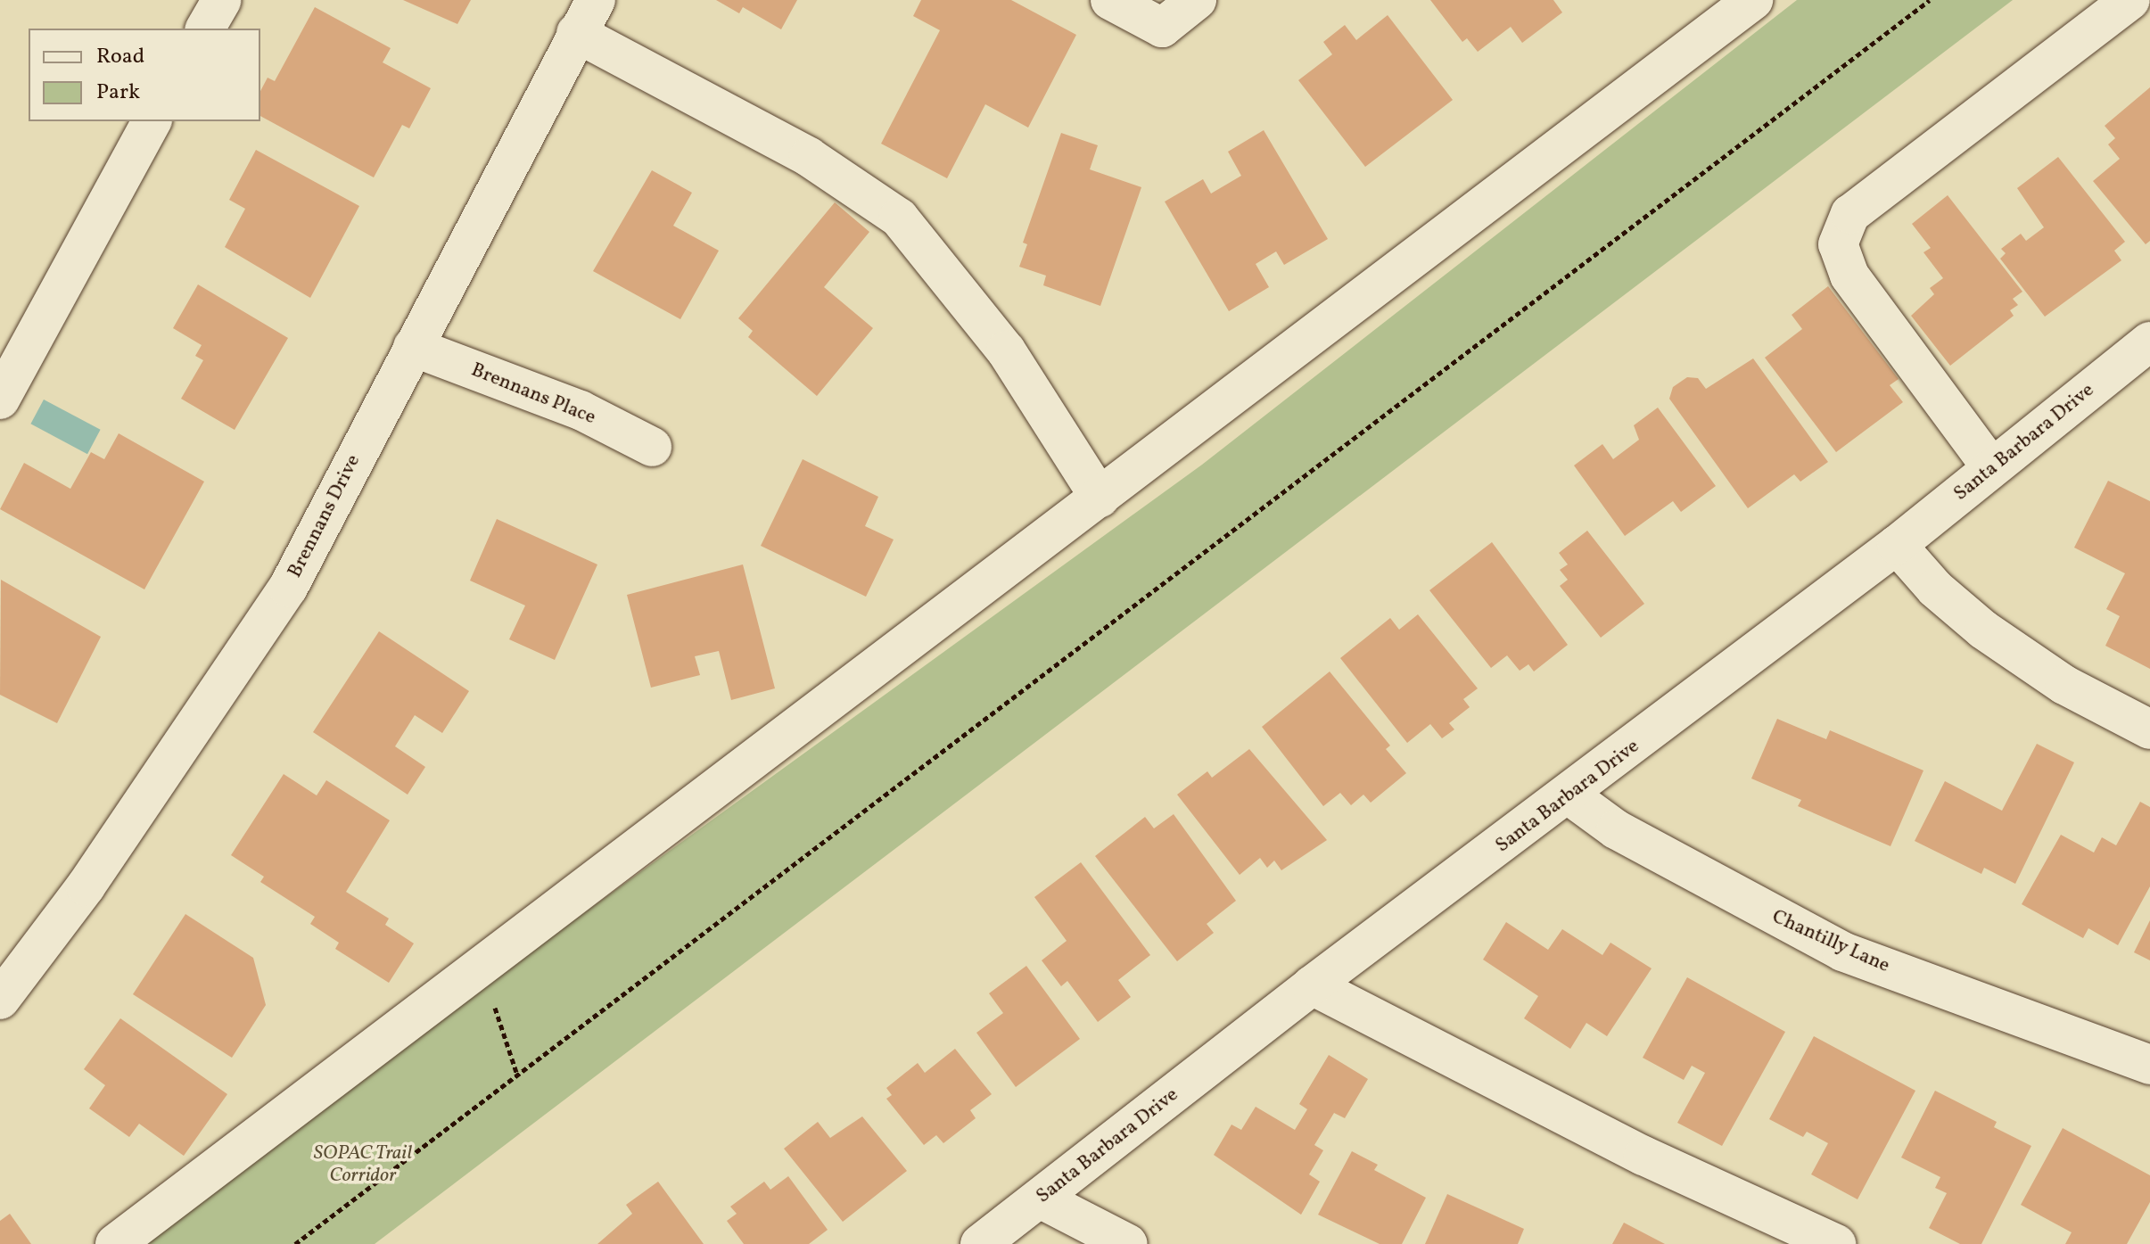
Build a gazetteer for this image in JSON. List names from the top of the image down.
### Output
{
  "streets": {
    "street": [
      "Brennans Place",
      "Santa Barbara Drive",
      "Brennans Drive",
      "Chantilly Lane"
    ]
  },
  "crossings": [
    ["Brennans Place", "Brennans Drive"],
    ["Santa Barbara Drive", "Chantilly Lane"]
  ],
  "parks": ["SOPAC Trail Corridor"],
  "legend": ["Road", "Park"]
}
